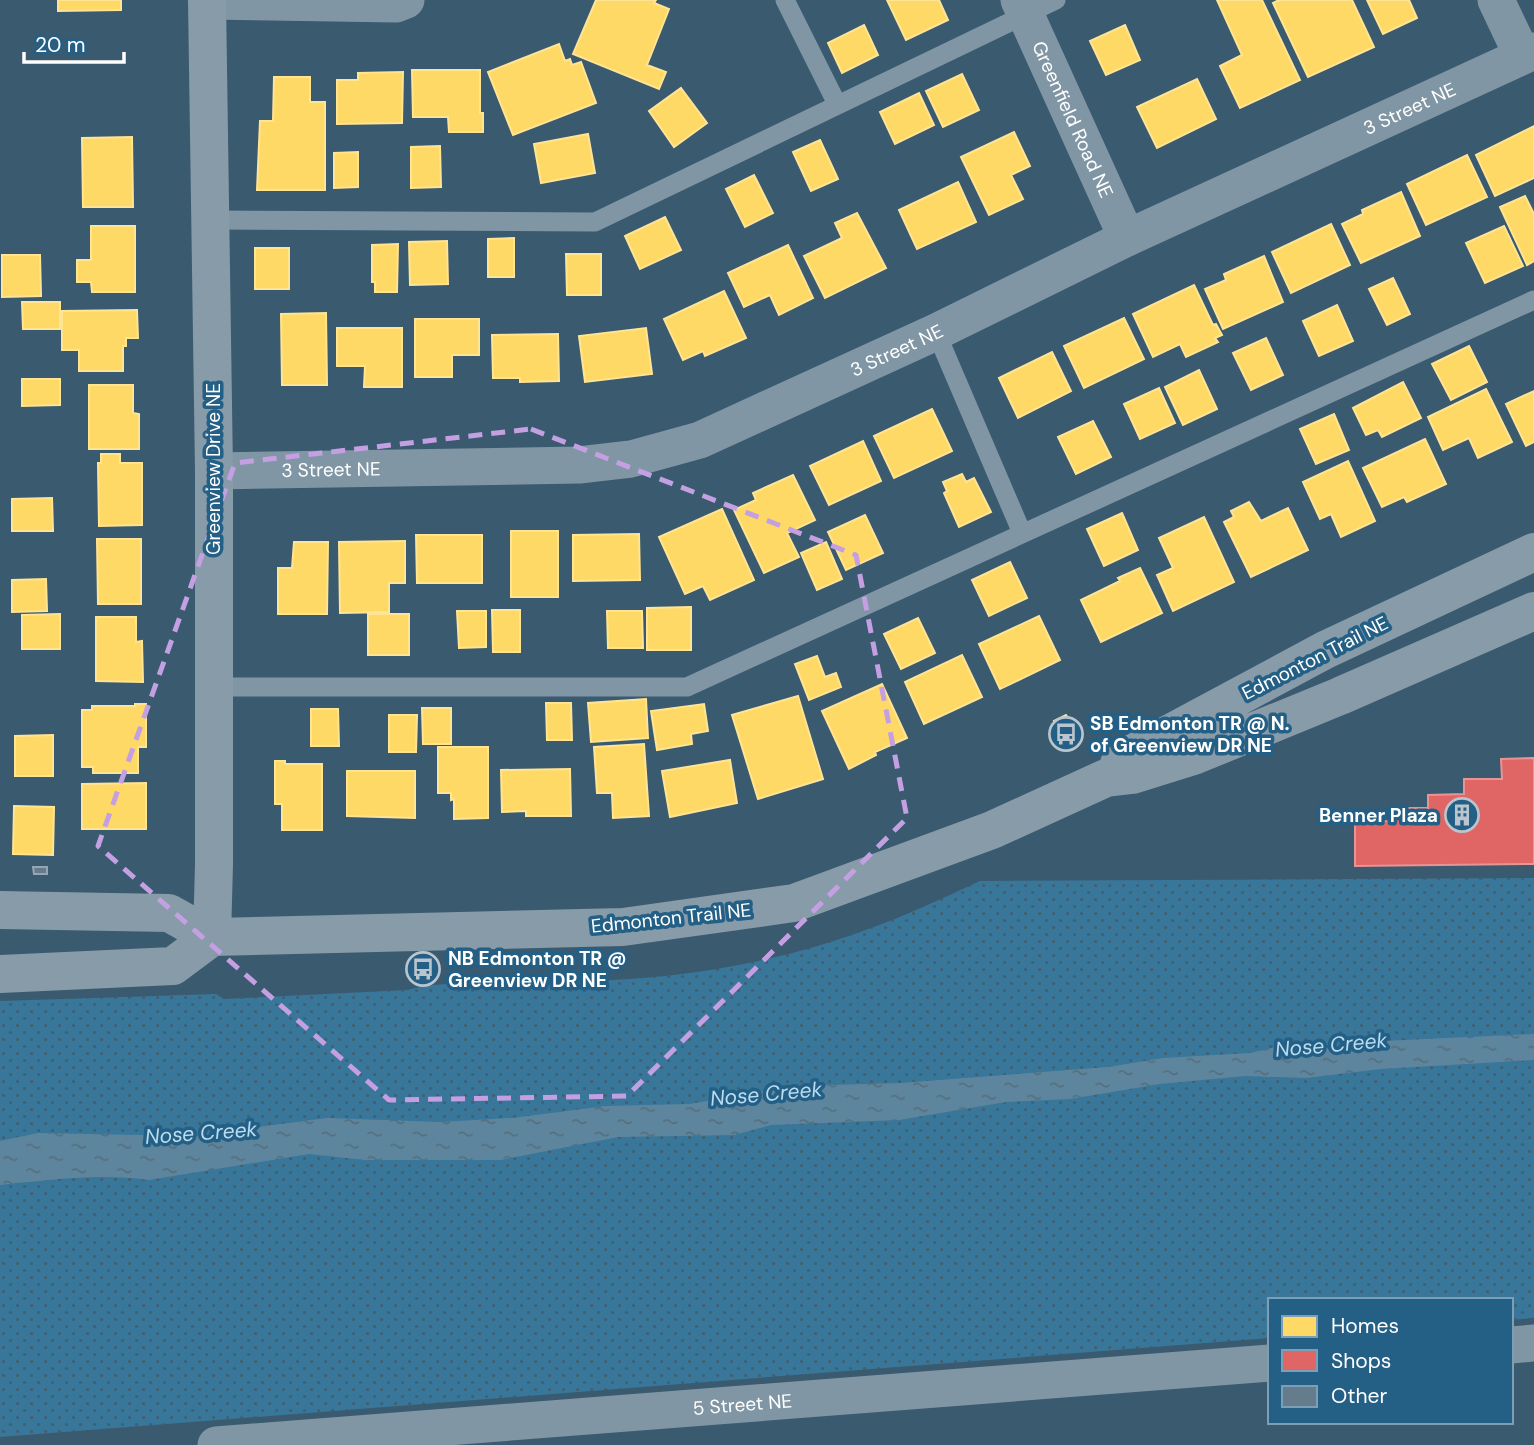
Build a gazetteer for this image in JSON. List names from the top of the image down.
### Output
{
  "streets": {
    "main road": ["Greenview Drive NE", "Edmonton Trail NE"],
    "street": ["3 Street NE", "Greenfield Road NE", "5 Street NE"]
  },
  "crossings": [
    ["3 Street NE", "Greenfield Road NE"],
    ["3 Street NE", "Greenview Drive NE"],
    ["Greenview Drive NE", "Edmonton Trail NE"]
  ],
  "water": ["Nose Creek"],
  "places": {
    "bus stop": ["SB Edmonton TR @ N. of Greenview DR NE", "NB Edmonton TR @ Greenview DR NE"],
    "building": ["Benner Plaza"]
  },
  "legend": ["Homes", "Shops", "Other"],
  "scale_bar": "20 m"
}
